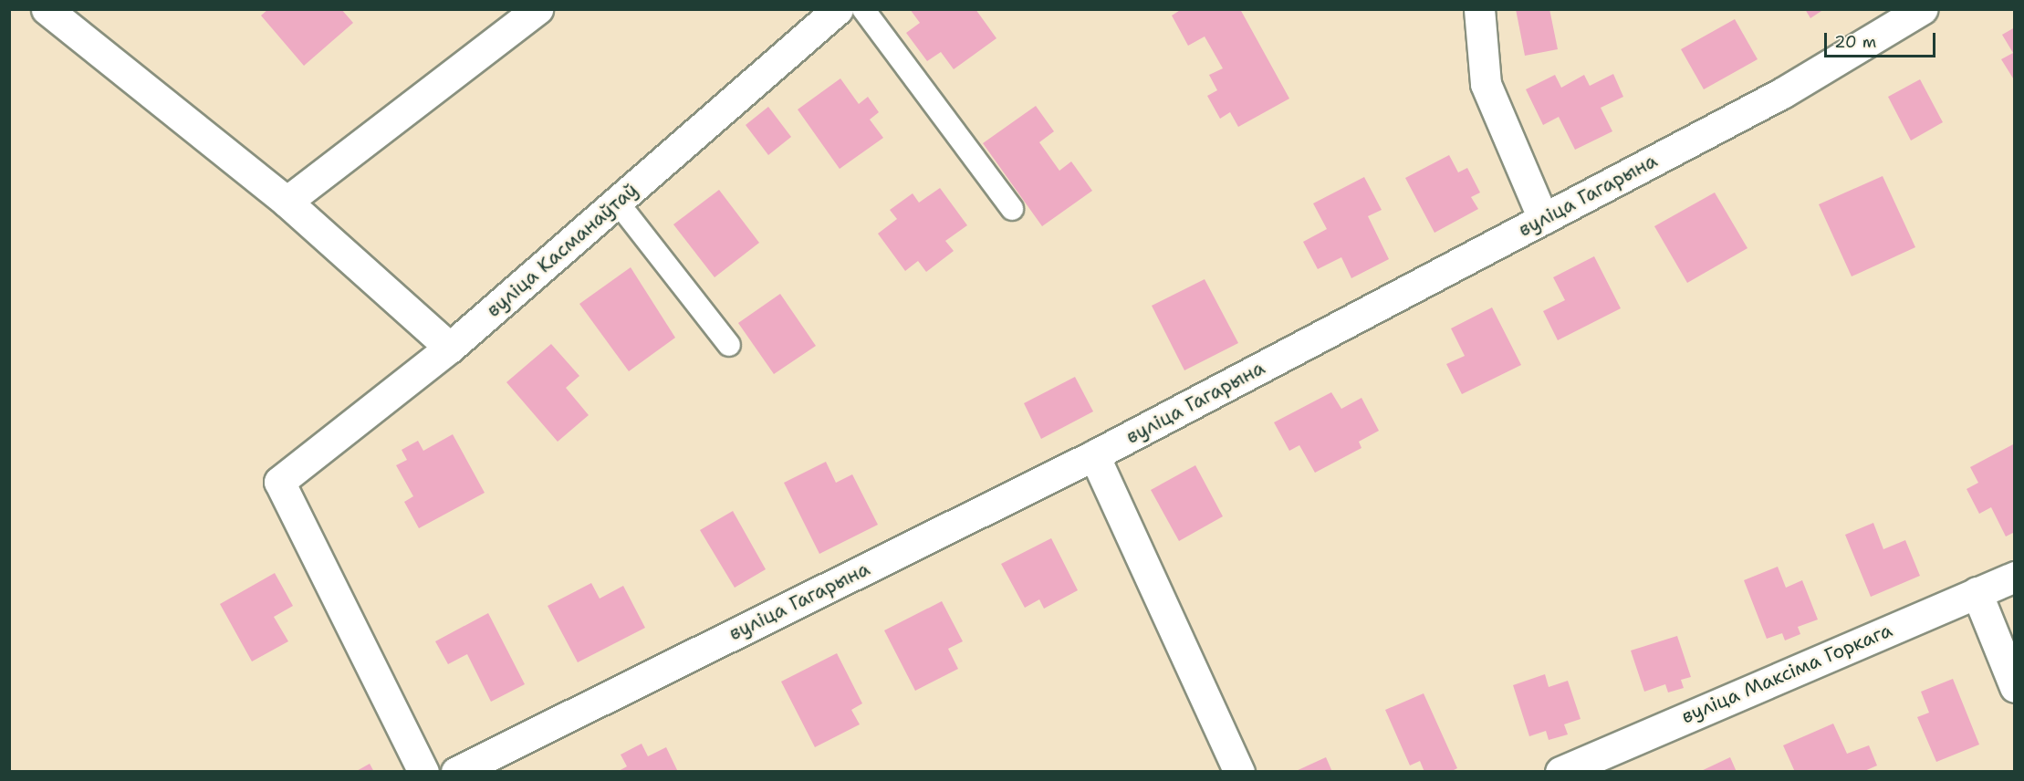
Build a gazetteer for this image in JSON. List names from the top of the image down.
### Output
{
  "streets": {
    "street": ["вуліца Гагарына", "вуліца Касманаўтаў", "вуліца Максіма Горкага"]
  },
  "scale_bar": "20 m"
}
